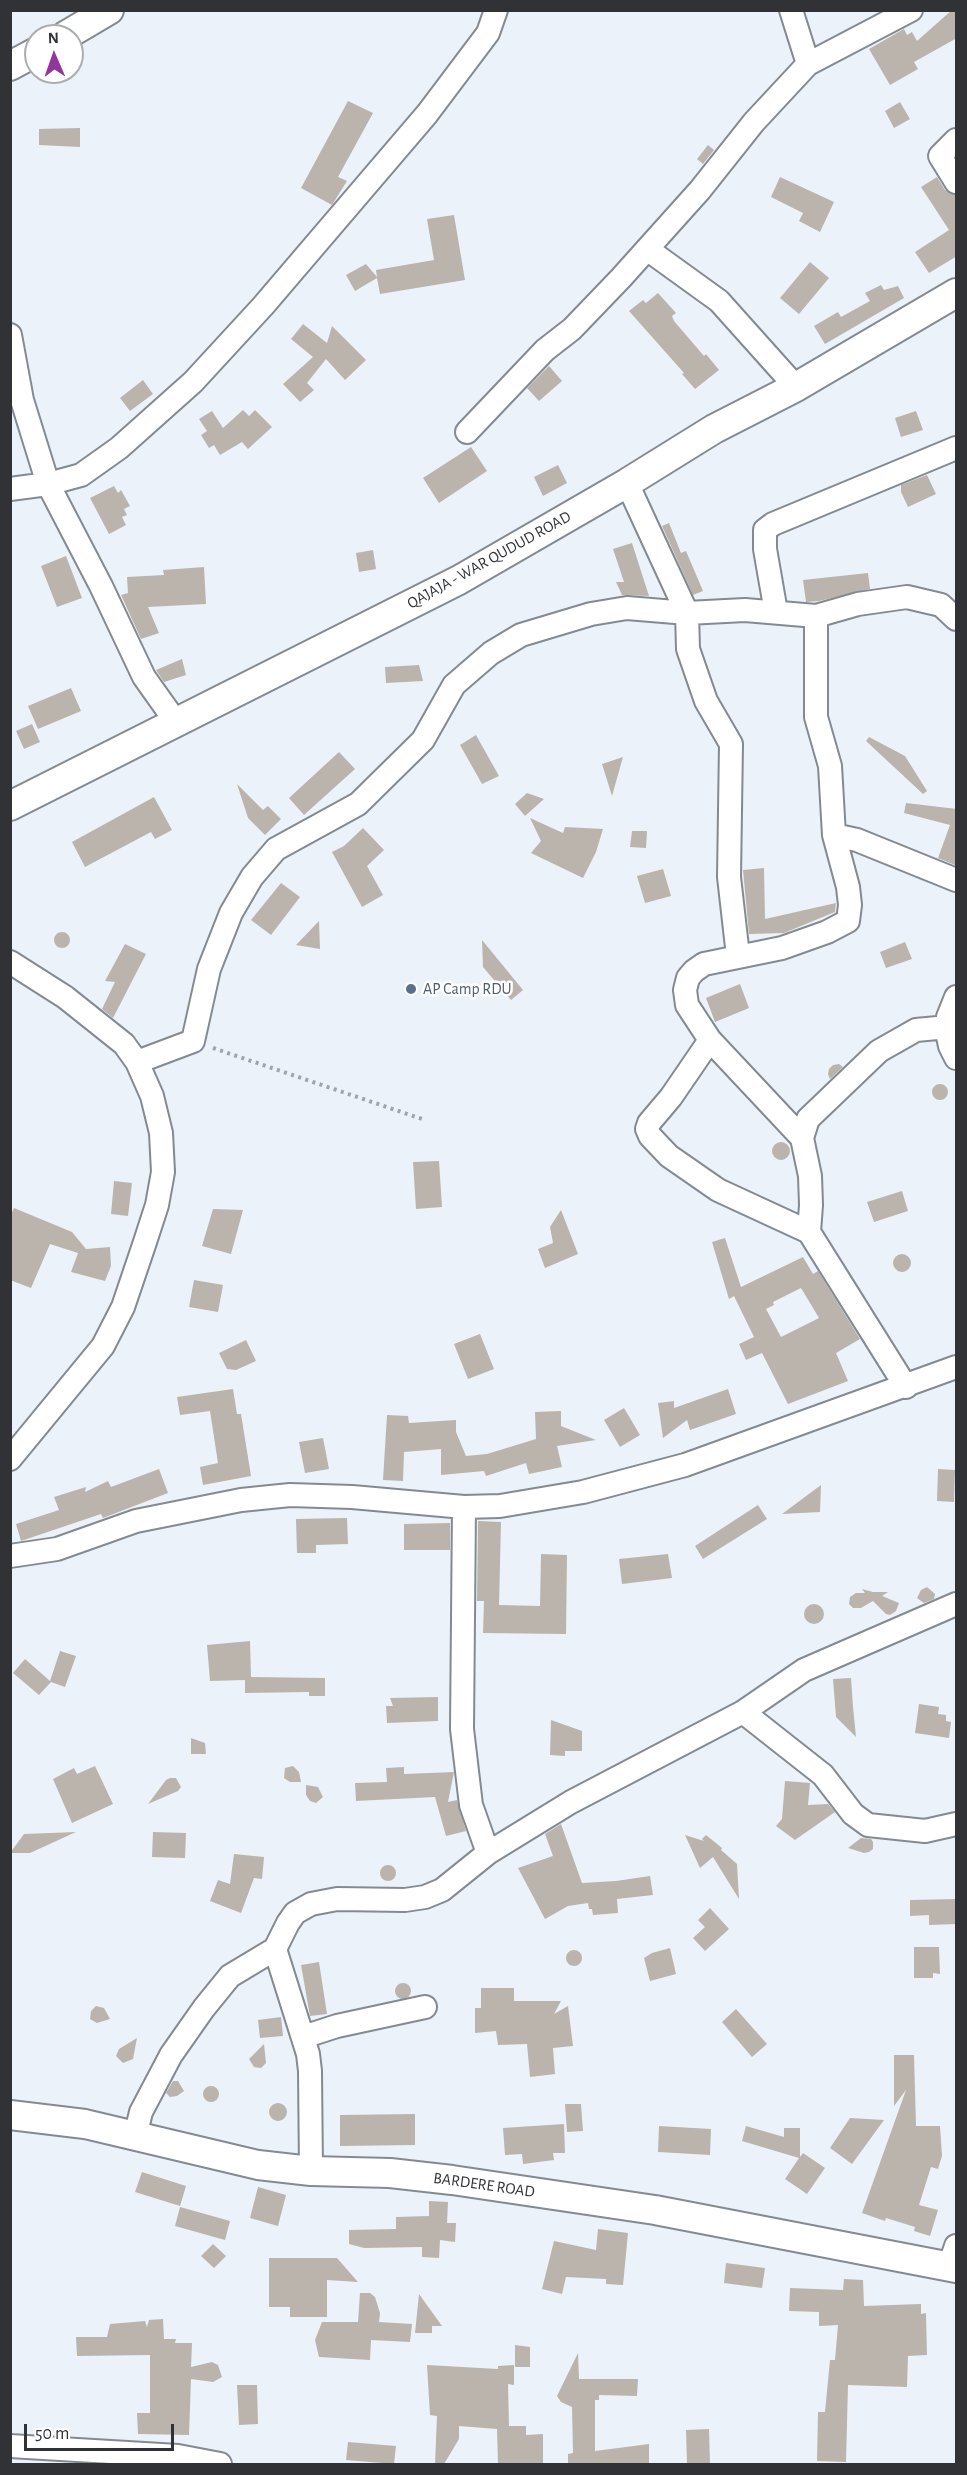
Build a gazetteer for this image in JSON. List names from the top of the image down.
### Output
{
  "streets": {
    "street": ["QAJAJA - WAR QUDUD ROAD", "BARDERE ROAD"]
  },
  "places": ["AP Camp RDU"],
  "scale_bar": "50 m",
  "north": "top"
}
